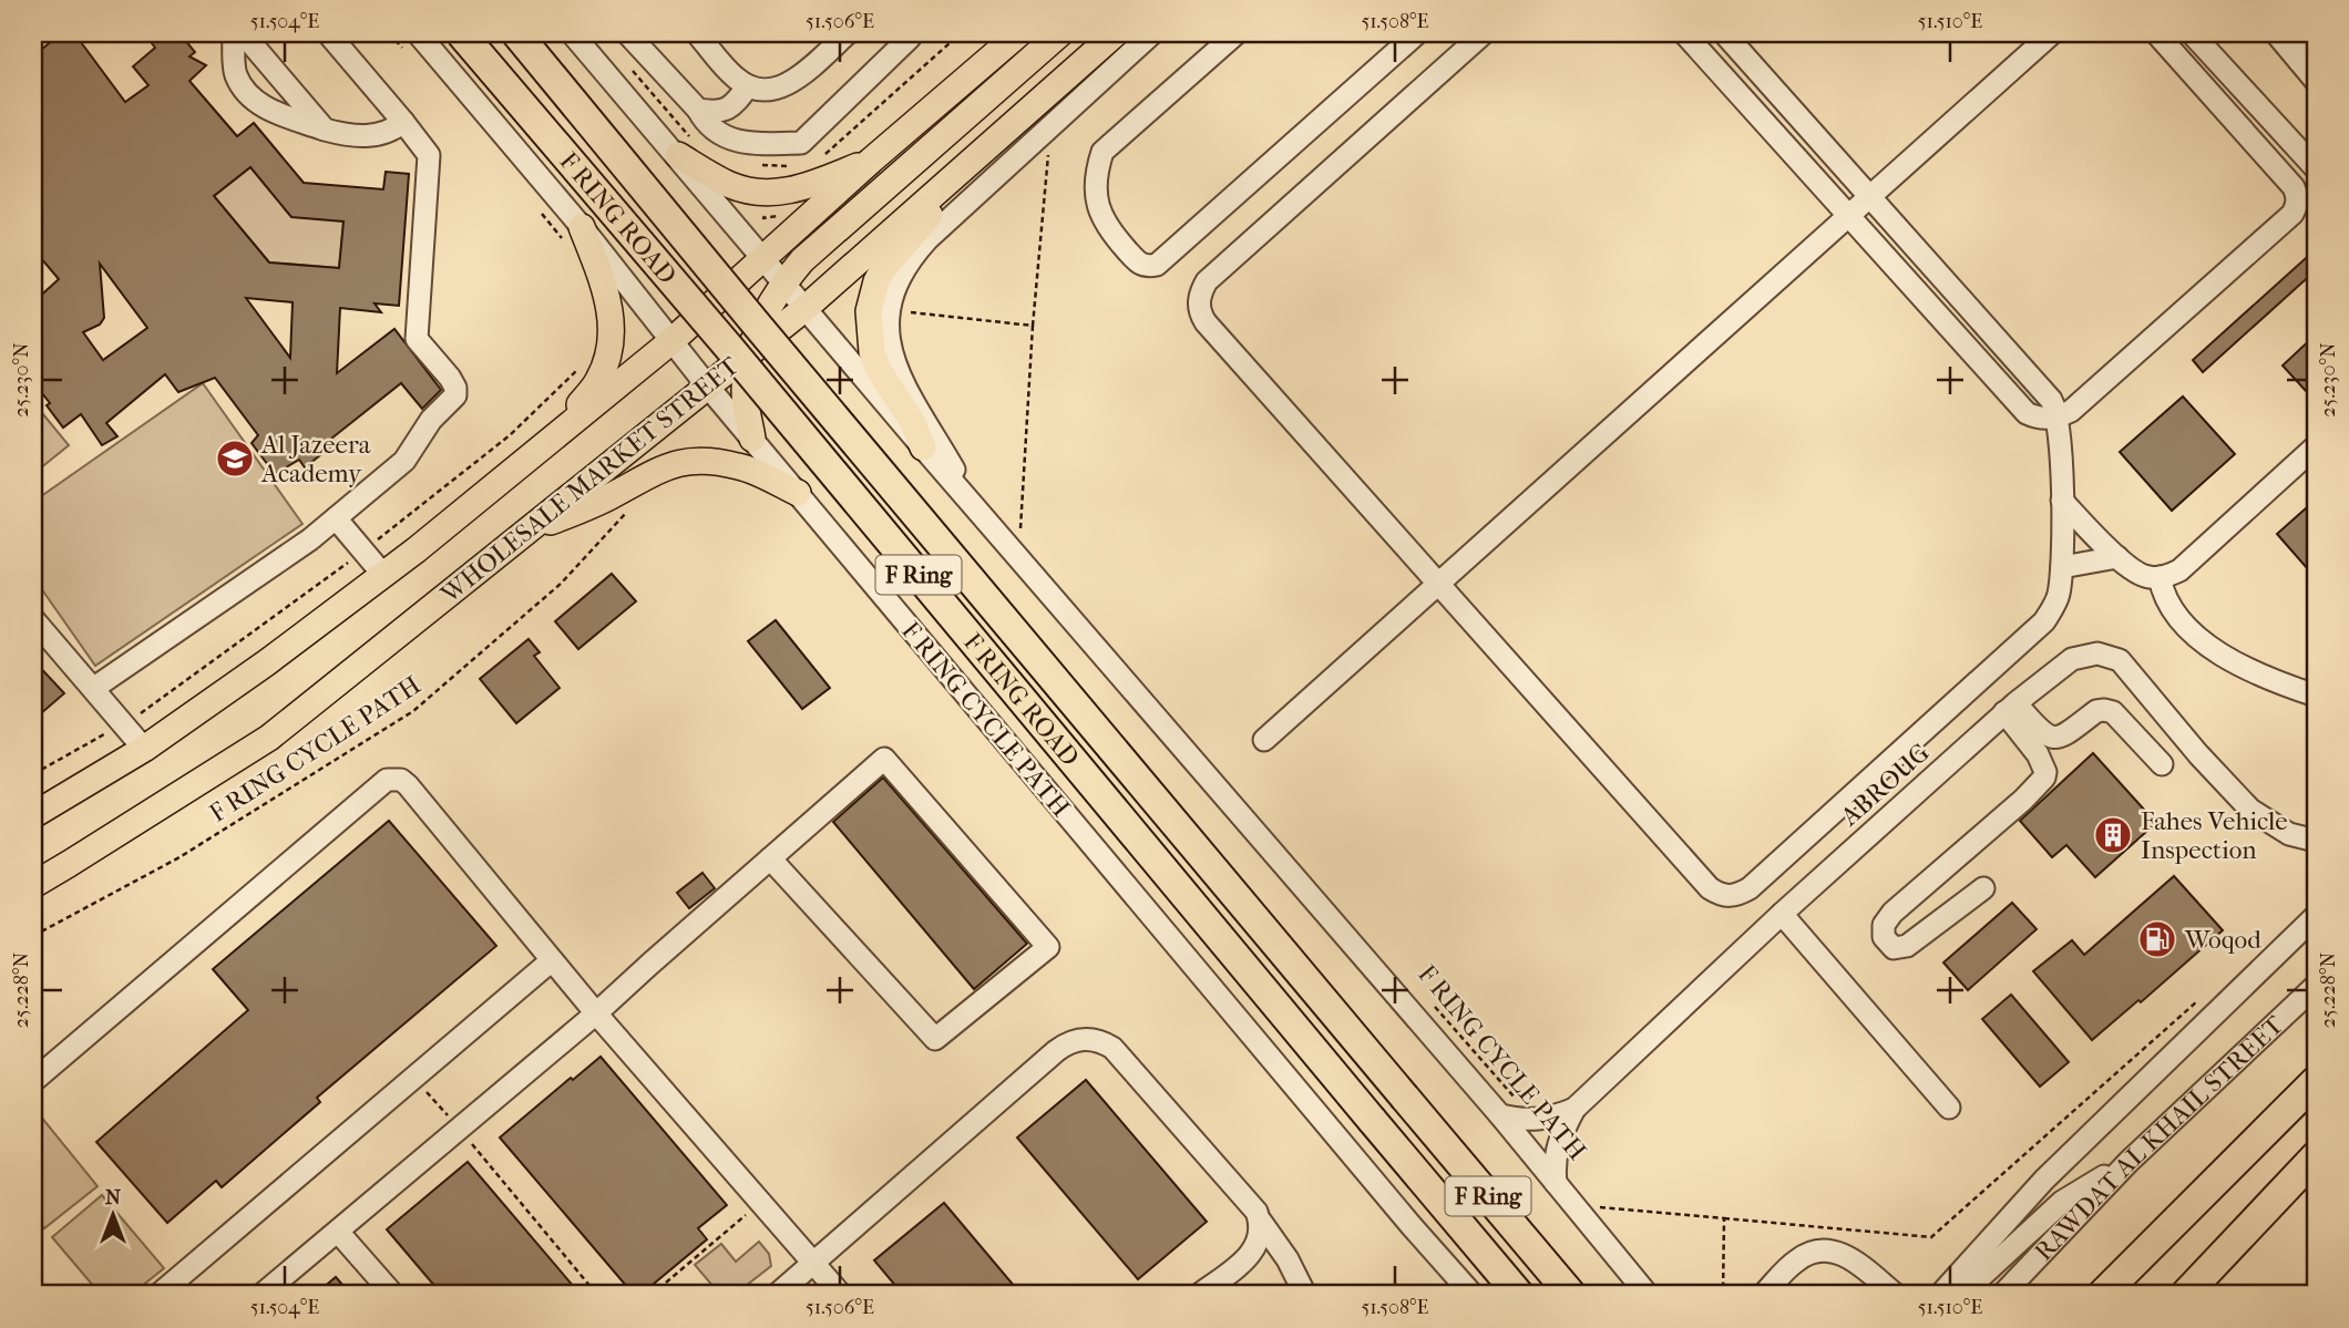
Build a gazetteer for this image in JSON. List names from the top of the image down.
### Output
{
  "streets": {
    "highway": ["F RING ROAD", "F Ring"],
    "main road": ["WHOLESALE MARKET STREET"],
    "street": ["ABROUG", "RAWDAT AL KHAIL STREET"],
    "path": ["F RING CYCLE PATH"]
  },
  "crossings": [
    ["F RING ROAD", "WHOLESALE MARKET STREET"],
    ["F RING CYCLE PATH", "ABROUG"]
  ],
  "places": {
    "school or university": ["Al Jazeera Academy"],
    "building": ["Fahes Vehicle Inspection"],
    "fuel station": ["Woqod"]
  },
  "north": "top",
  "coordinates": [
    "51.504°E",
    "51.506°E",
    "51.508°E",
    "51.510°E",
    "25.230°N",
    "25.228°N"
  ]
}
